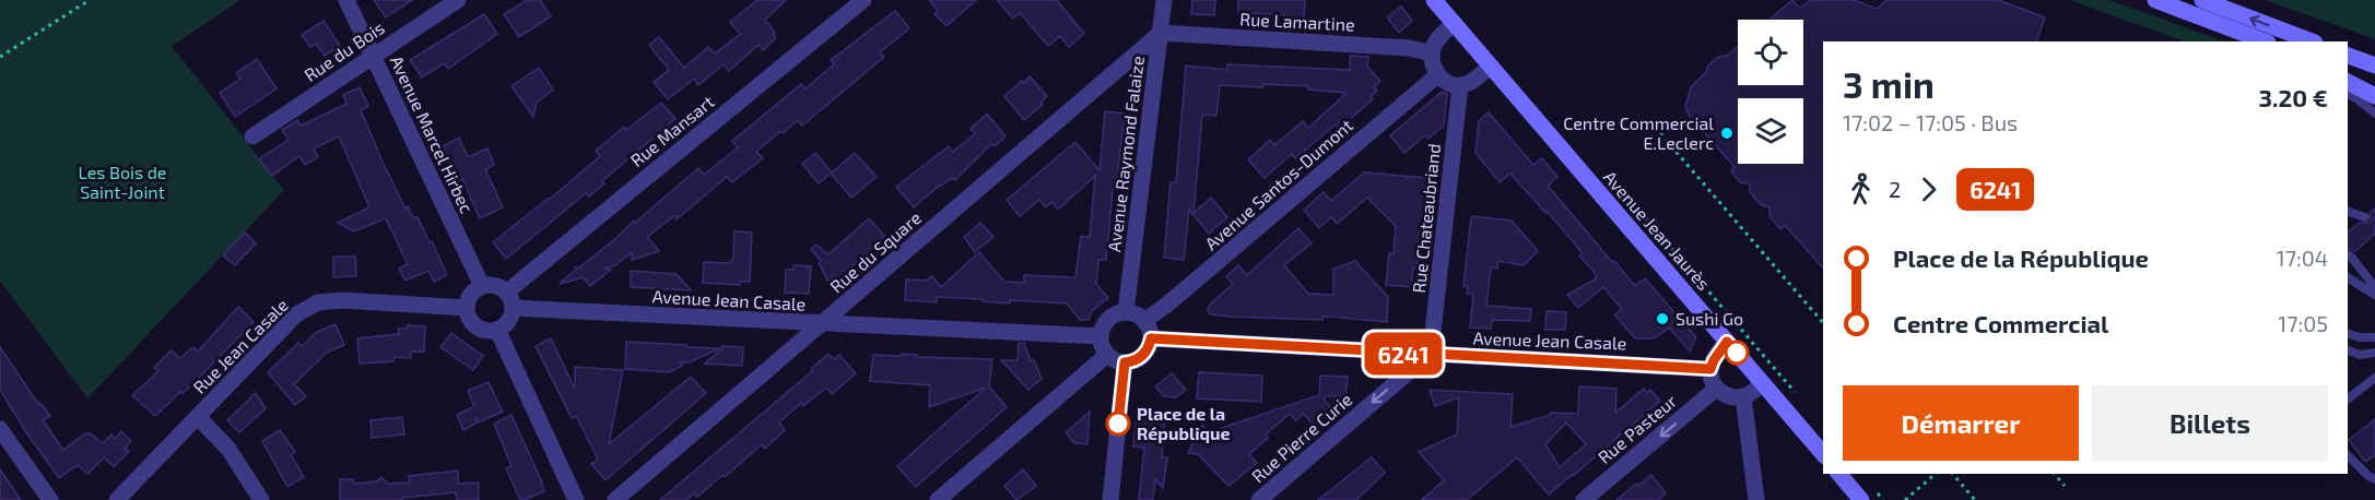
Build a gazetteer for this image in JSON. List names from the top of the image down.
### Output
{
  "streets": {
    "street": [
      "Rue Lamartine",
      "Rue du Bois",
      "Rue Mansart",
      "Avenue Marcel Hirbec",
      "Avenue Raymond Falaize",
      "Avenue Santos-Dumont",
      "Rue Chateaubriand",
      "Avenue Jean Jaurès",
      "Rue du Square",
      "Avenue Jean Casale",
      "Rue Jean Casale",
      "Rue Pasteur",
      "Rue Pierre Curie"
    ]
  },
  "crossings": [
    ["Rue Lamartine", "Avenue Raymond Falaize"],
    ["Rue Lamartine", "Rue du Square"],
    ["Rue du Bois", "Avenue Marcel Hirbec"],
    ["Rue Mansart", "Avenue Marcel Hirbec"],
    ["Rue Mansart", "Avenue Jean Casale"],
    ["Rue Mansart", "Rue Jean Casale"],
    ["Avenue Marcel Hirbec", "Avenue Jean Casale"],
    ["Avenue Marcel Hirbec", "Rue Jean Casale"],
    ["Avenue Raymond Falaize", "Avenue Santos-Dumont"],
    ["Avenue Raymond Falaize", "Rue du Square"],
    ["Avenue Raymond Falaize", "Avenue Jean Casale"],
    ["Avenue Santos-Dumont", "Avenue Jean Casale"],
    ["Rue Chateaubriand", "Avenue Jean Casale"],
    ["Rue Chateaubriand", "Rue Pierre Curie"],
    ["Rue du Square", "Avenue Jean Casale"],
    ["Avenue Jean Casale", "Rue Jean Casale"],
    ["Avenue Jean Casale", "Rue Pierre Curie"]
  ],
  "one_way": ["Rue Pasteur", "Rue Pierre Curie"],
  "parks": ["Les Bois de Saint-Joint"],
  "places": ["Centre Commercial E.Leclerc", "Sushi Go", "Place de la République"],
  "lines": ["bus line 6241"],
  "page": {
    "on_map": "6241",
    "heading": ["3 min", "17:02 – 17:05 · Bus", "3.20 €"],
    "legs": ["2", "6241"],
    "list": [
      {
        "name": "Place de la République",
        "value": "17:04"
      },
      {
        "name": "Centre Commercial",
        "value": "17:05"
      }
    ],
    "buttons": ["Démarrer", "Billets"]
  }
}
